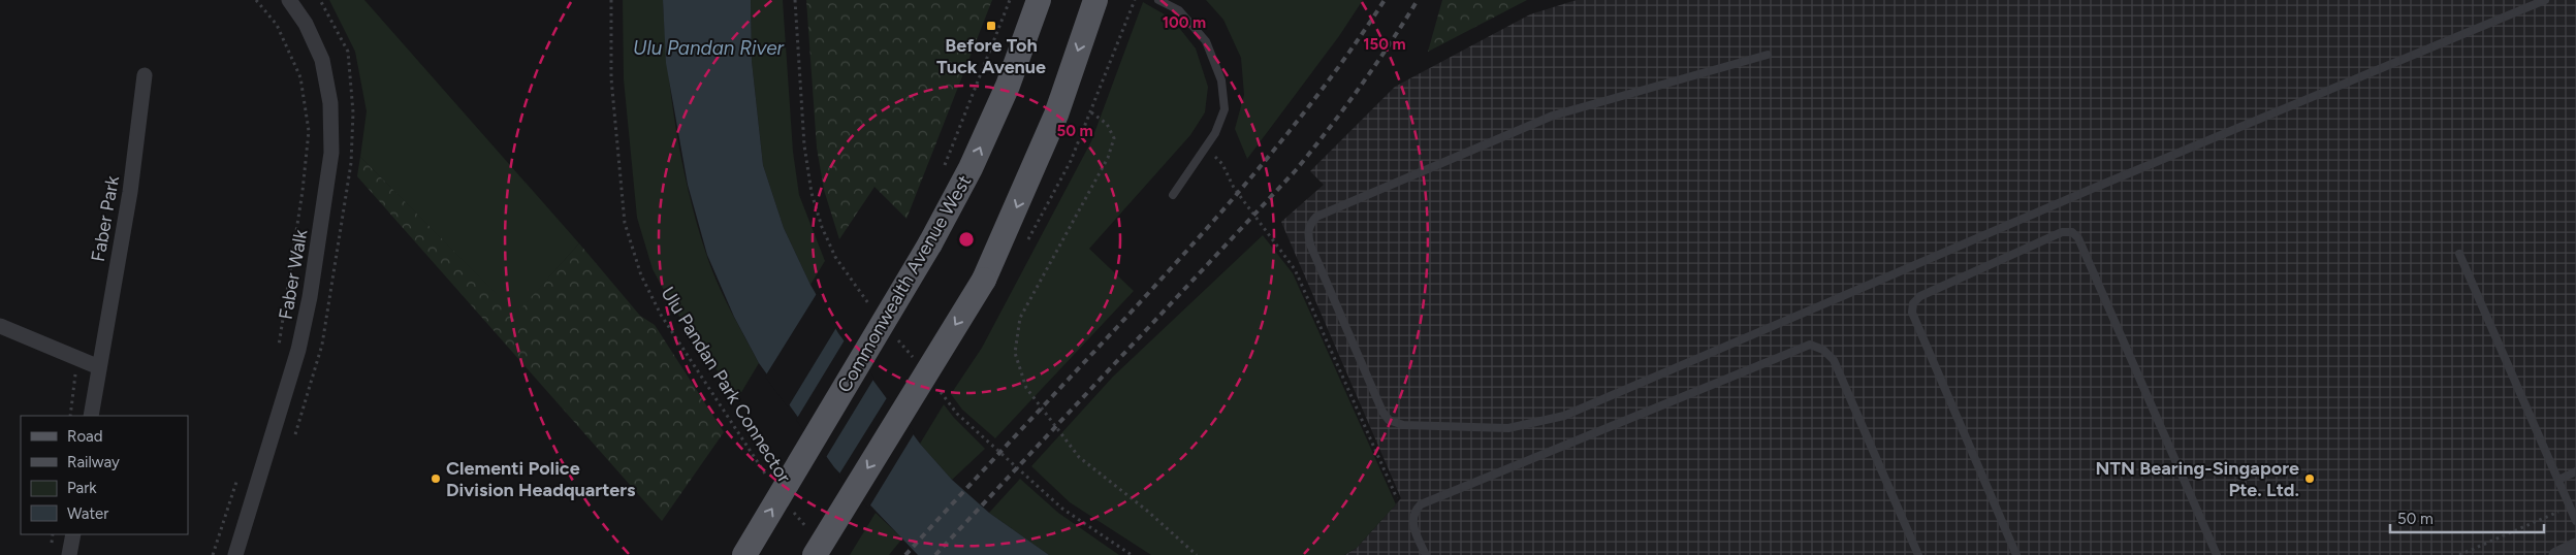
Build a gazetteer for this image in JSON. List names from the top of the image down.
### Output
{
  "streets": {
    "main road": ["Commonwealth Avenue West"],
    "street": ["Faber Park", "Faber Walk"],
    "path": ["Ulu Pandan Park Connector"]
  },
  "water": ["Ulu Pandan River"],
  "places": {
    "transit": ["Before Toh Tuck Avenue"],
    "other": ["Clementi Police Division Headquarters", "NTN Bearing-Singapore Pte. Ltd."]
  },
  "legend": [
    "Road",
    "Railway",
    "Park",
    "Water"
  ],
  "scale_bar": "50 m",
  "rings": ["100 m", "150 m", "50 m"]
}
